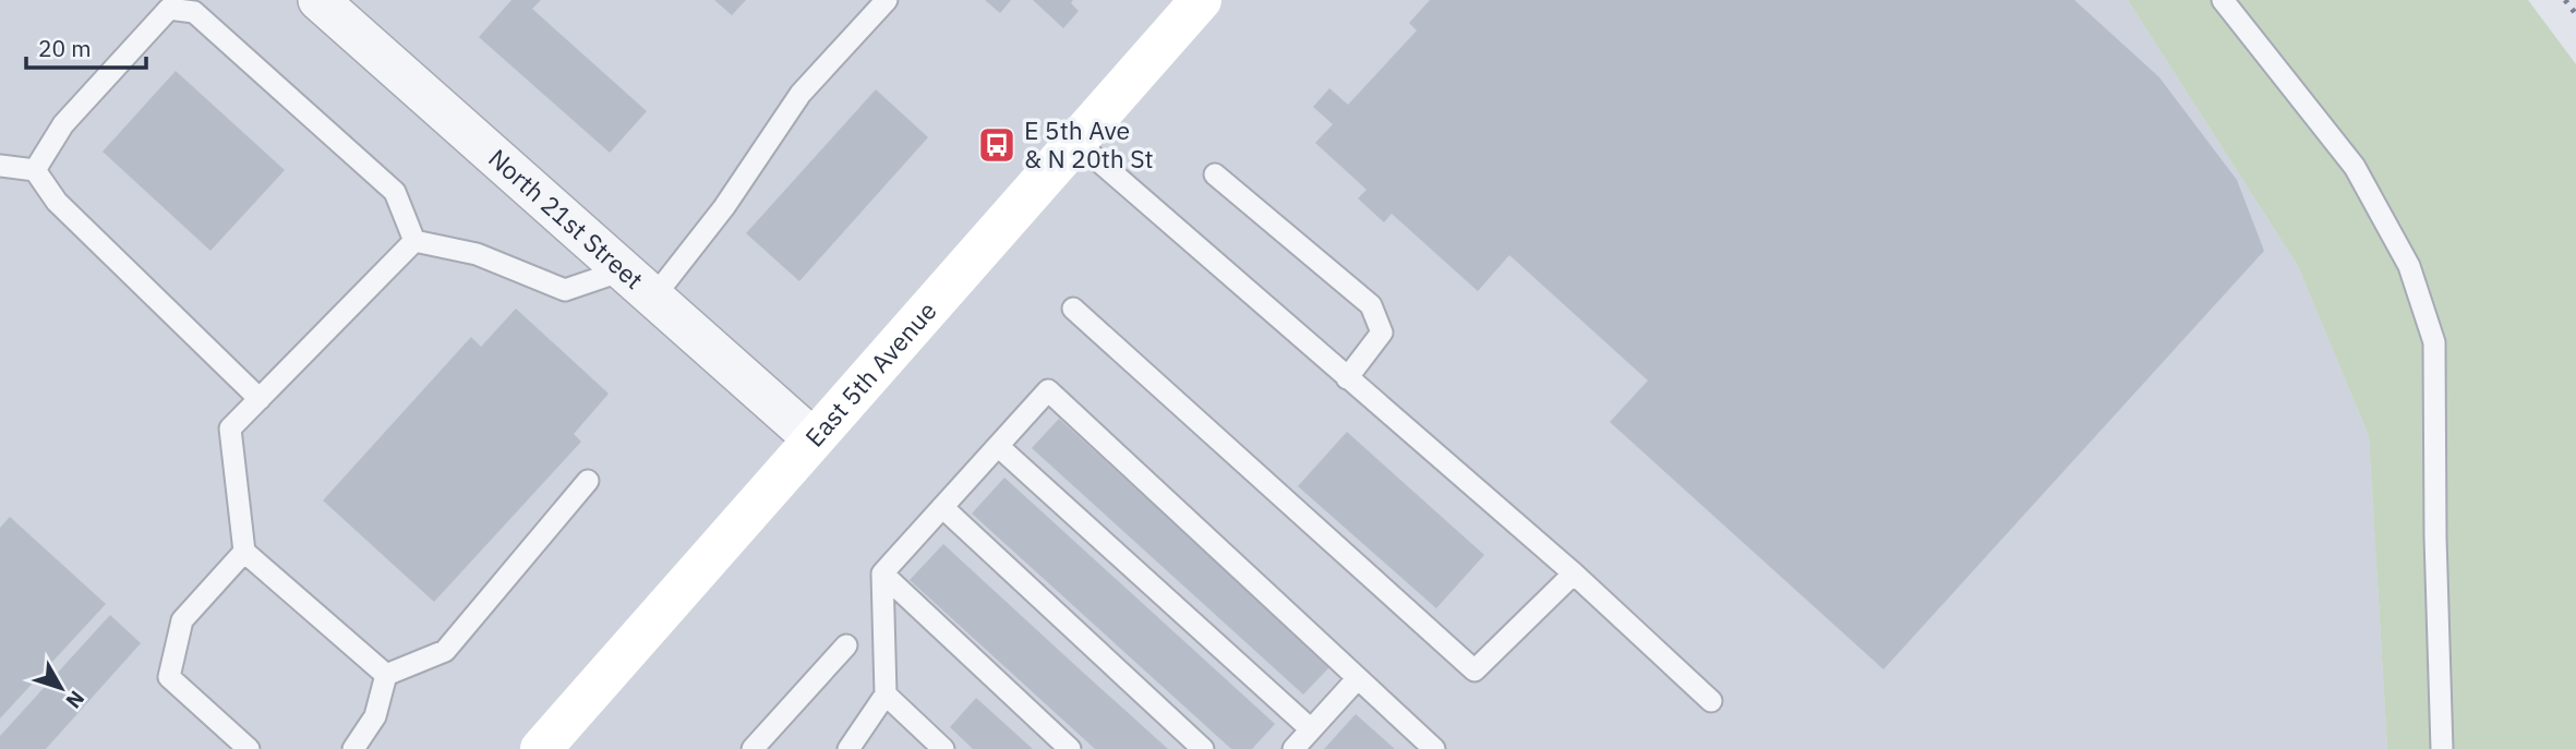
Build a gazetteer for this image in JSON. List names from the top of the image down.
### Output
{
  "streets": {
    "main road": ["East 5th Avenue"],
    "street": ["North 21st Street"]
  },
  "crossings": [
    ["North 21st Street", "East 5th Avenue"]
  ],
  "places": {
    "bus stop": ["E 5th Ave & N 20th St"]
  },
  "scale_bar": "20 m",
  "north": "bottom right"
}
